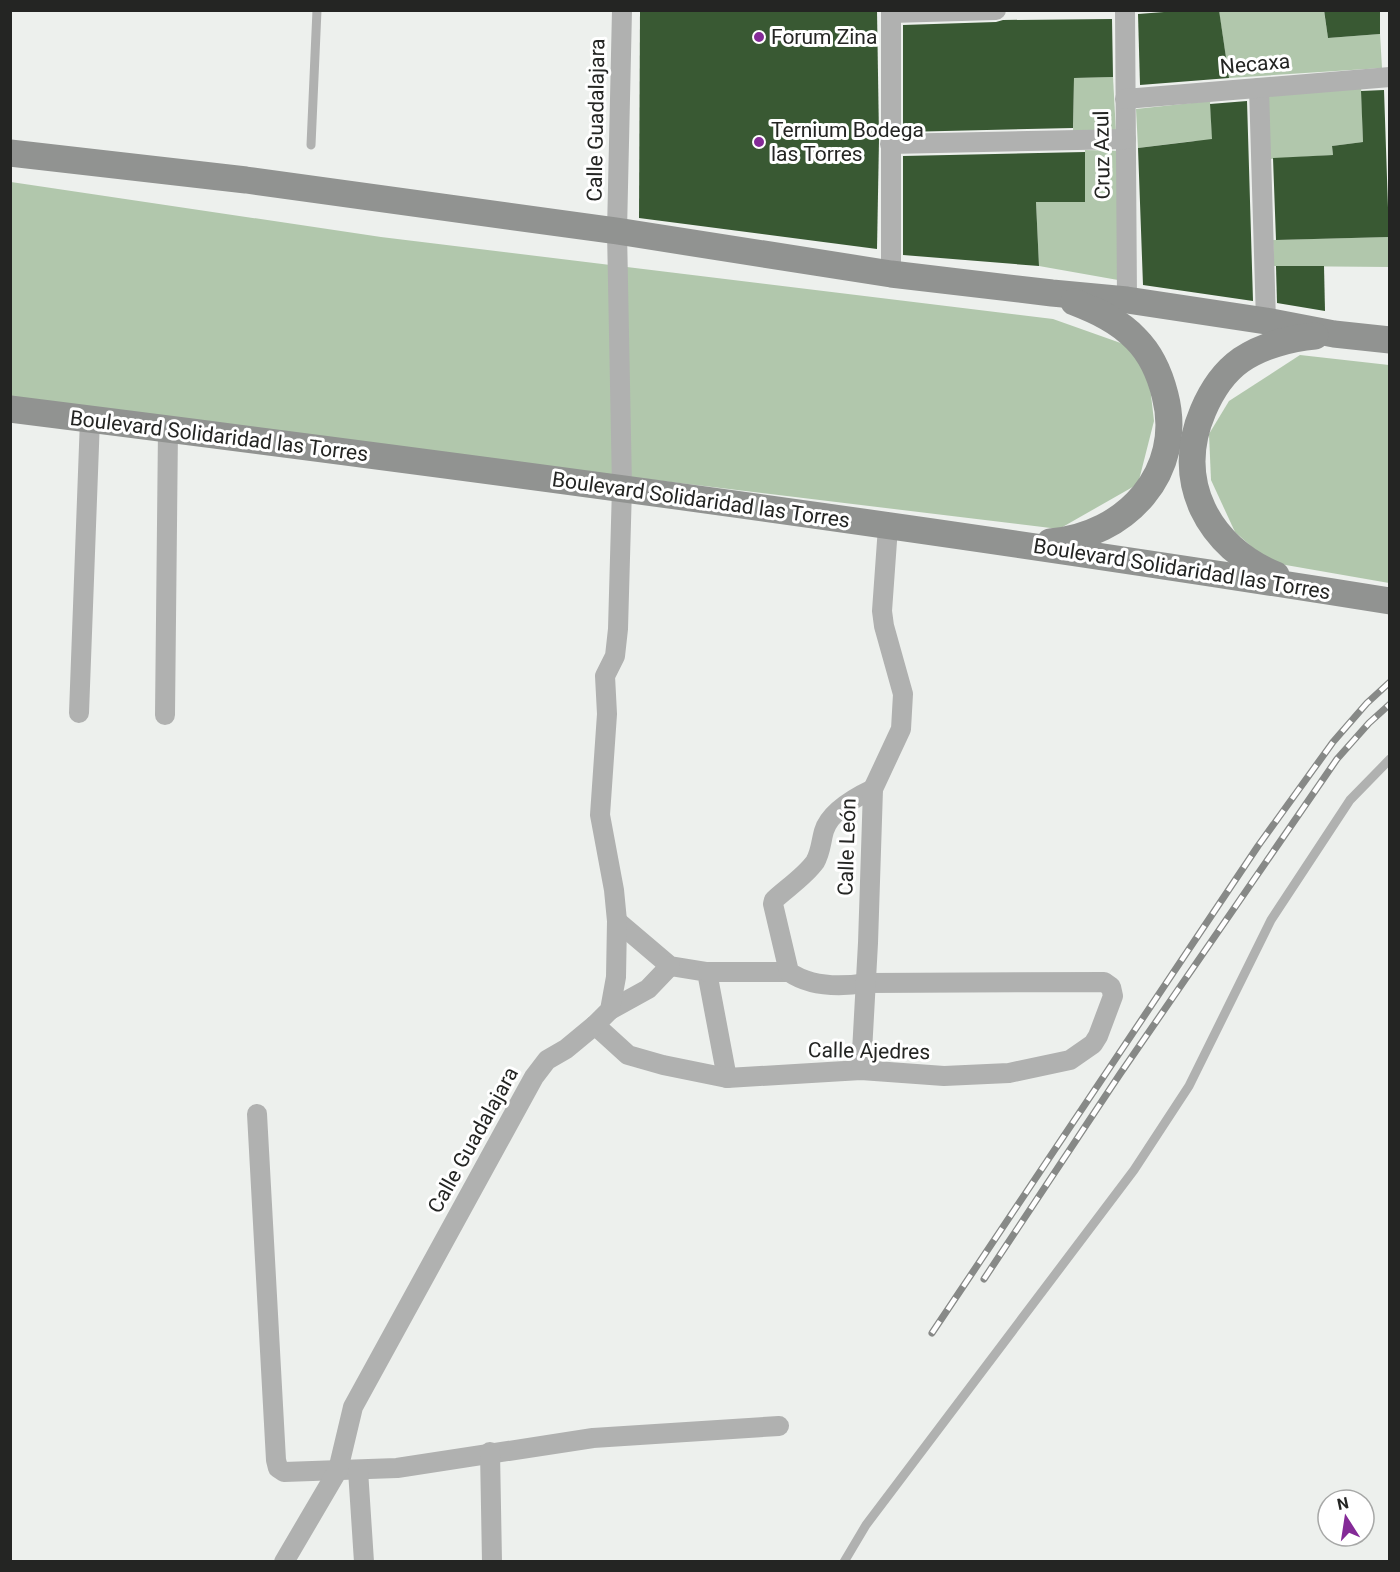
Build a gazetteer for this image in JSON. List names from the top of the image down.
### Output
{
  "streets": {
    "main road": ["Boulevard Solidaridad las Torres"],
    "street": [
      "Necaxa",
      "Calle Guadalajara",
      "Cruz Azul",
      "Calle León",
      "Calle Ajedres"
    ]
  },
  "crossings": [
    ["Necaxa", "Cruz Azul"],
    ["Calle Guadalajara", "Boulevard Solidaridad las Torres"],
    ["Calle Guadalajara", "Calle Ajedres"],
    ["Boulevard Solidaridad las Torres", "Calle León"],
    ["Calle León", "Calle Ajedres"]
  ],
  "places": ["Forum Zina", "Ternium Bodega las Torres"],
  "north": "top"
}
